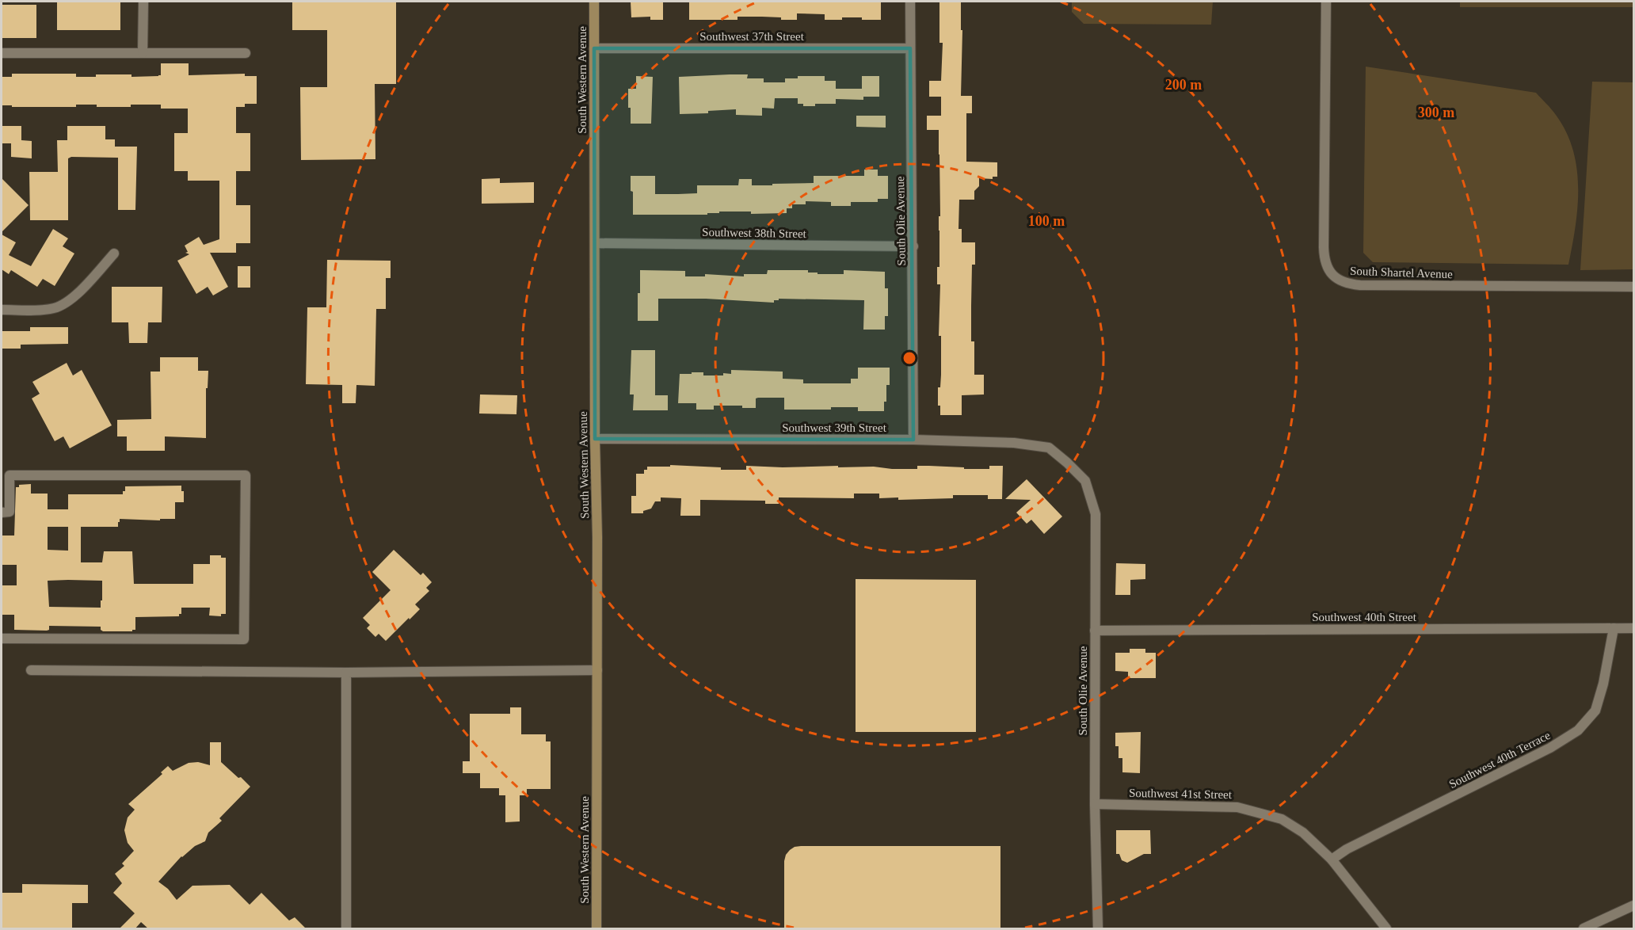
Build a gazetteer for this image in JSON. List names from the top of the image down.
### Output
{
  "streets": {
    "main road": ["South Western Avenue"],
    "street": [
      "Southwest 37th Street",
      "South Olie Avenue",
      "Southwest 38th Street",
      "South Shartel Avenue",
      "Southwest 39th Street",
      "Southwest 40th Street",
      "Southwest 40th Terrace",
      "Southwest 41st Street"
    ]
  },
  "crossings": [
    ["Southwest 37th Street", "South Western Avenue"],
    ["Southwest 37th Street", "South Olie Avenue"],
    ["South Western Avenue", "Southwest 38th Street"],
    ["South Western Avenue", "Southwest 39th Street"],
    ["South Olie Avenue", "Southwest 38th Street"],
    ["South Olie Avenue", "Southwest 39th Street"],
    ["South Olie Avenue", "Southwest 40th Street"],
    ["South Olie Avenue", "Southwest 41st Street"],
    ["Southwest 40th Street", "Southwest 40th Terrace"],
    ["Southwest 40th Terrace", "Southwest 41st Street"]
  ],
  "rings": ["200 m", "300 m", "100 m"]
}
